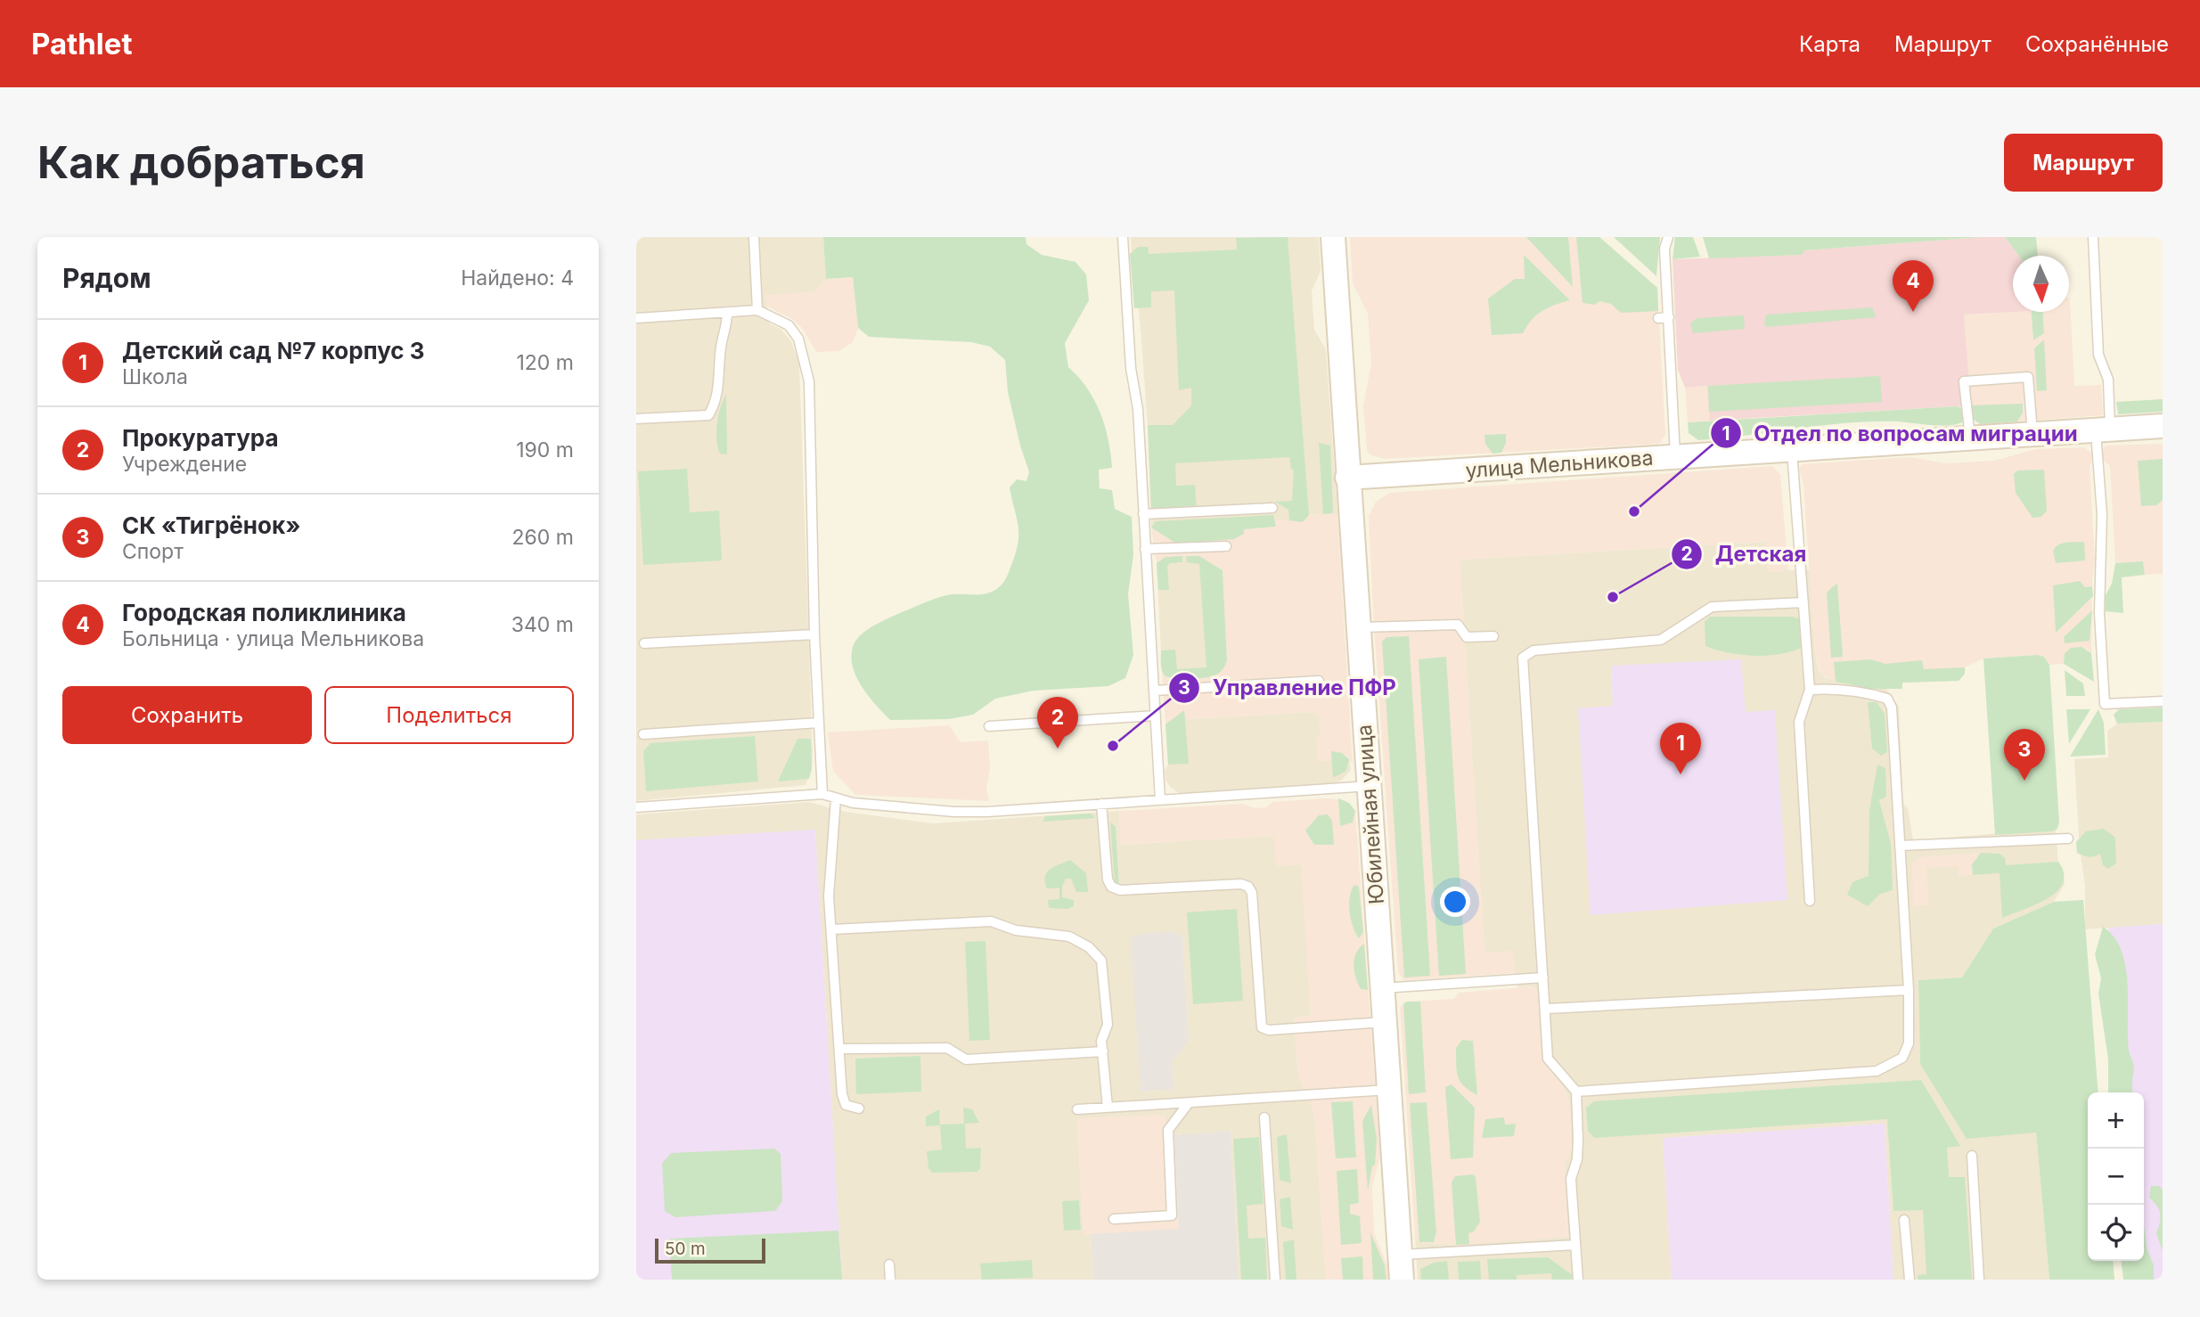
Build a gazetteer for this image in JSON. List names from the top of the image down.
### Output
{
  "streets": {
    "main road": ["улица Мельникова", "Юбилейная улица"]
  },
  "crossings": [
    ["улица Мельникова", "Юбилейная улица"]
  ],
  "places": ["Отдел по вопросам миграции", "Детская", "Управление ПФР"],
  "scale_bar": "50 m",
  "north": "bottom",
  "page": {
    "header": "Pathlet",
    "nav": ["Карта", "Маршрут", "Сохранённые"],
    "buttons": [
      "Маршрут",
      ["Сохранить", "Поделиться"]
    ],
    "title": "Как добраться",
    "heading": ["Рядом", "Найдено: 4"],
    "pins": [
      "4",
      "2",
      "1",
      "3"
    ],
    "list": [
      {
        "mark": "1",
        "name": "Детский сад №7 корпус 3",
        "note": "Школа",
        "value": "120 m"
      },
      {
        "mark": "2",
        "name": "Прокуратура",
        "note": "Учреждение",
        "value": "190 m"
      },
      {
        "mark": "3",
        "name": "СК «Тигрёнок»",
        "note": "Спорт",
        "value": "260 m"
      },
      {
        "mark": "4",
        "name": "Городская поликлиника",
        "note": "Больница · улица Мельникова",
        "value": "340 m"
      }
    ],
    "map_buttons": ["+", "−"],
    "scale": "50 m"
  }
}
